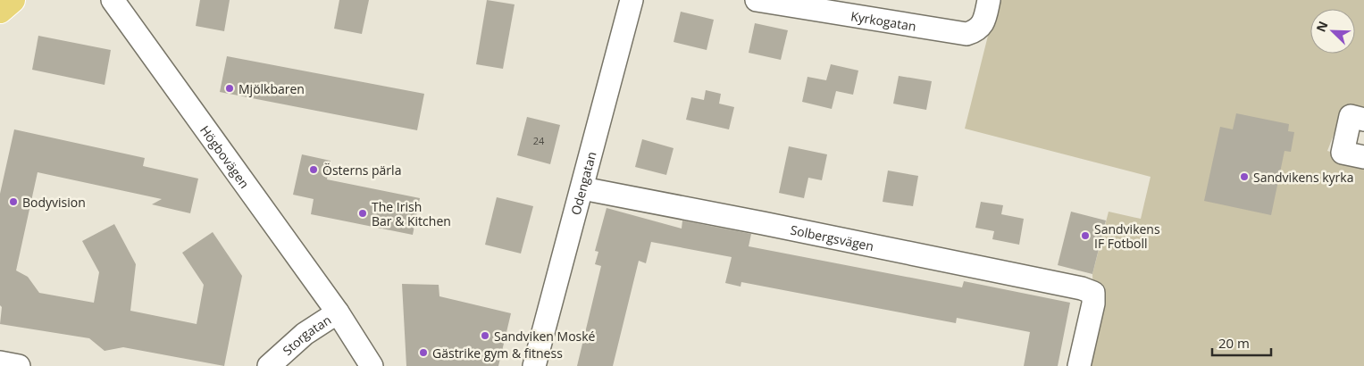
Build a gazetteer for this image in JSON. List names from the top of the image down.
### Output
{
  "streets": {
    "street": [
      "Kyrkogatan",
      "Högbovägen",
      "Odengatan",
      "Solbergsvägen",
      "Storgatan"
    ]
  },
  "crossings": [
    ["Högbovägen", "Storgatan"],
    ["Odengatan", "Solbergsvägen"]
  ],
  "places": [
    "Mjölkbaren",
    "Österns pärla",
    "Sandvikens kyrka",
    "Bodyvision",
    "The Irish Bar & Kitchen",
    "Sandvikens IF Fotboll",
    "Sandviken Moské",
    "Gästrike gym & fitness"
  ],
  "house_numbers": ["24"],
  "scale_bar": "20 m",
  "north": "top left"
}
